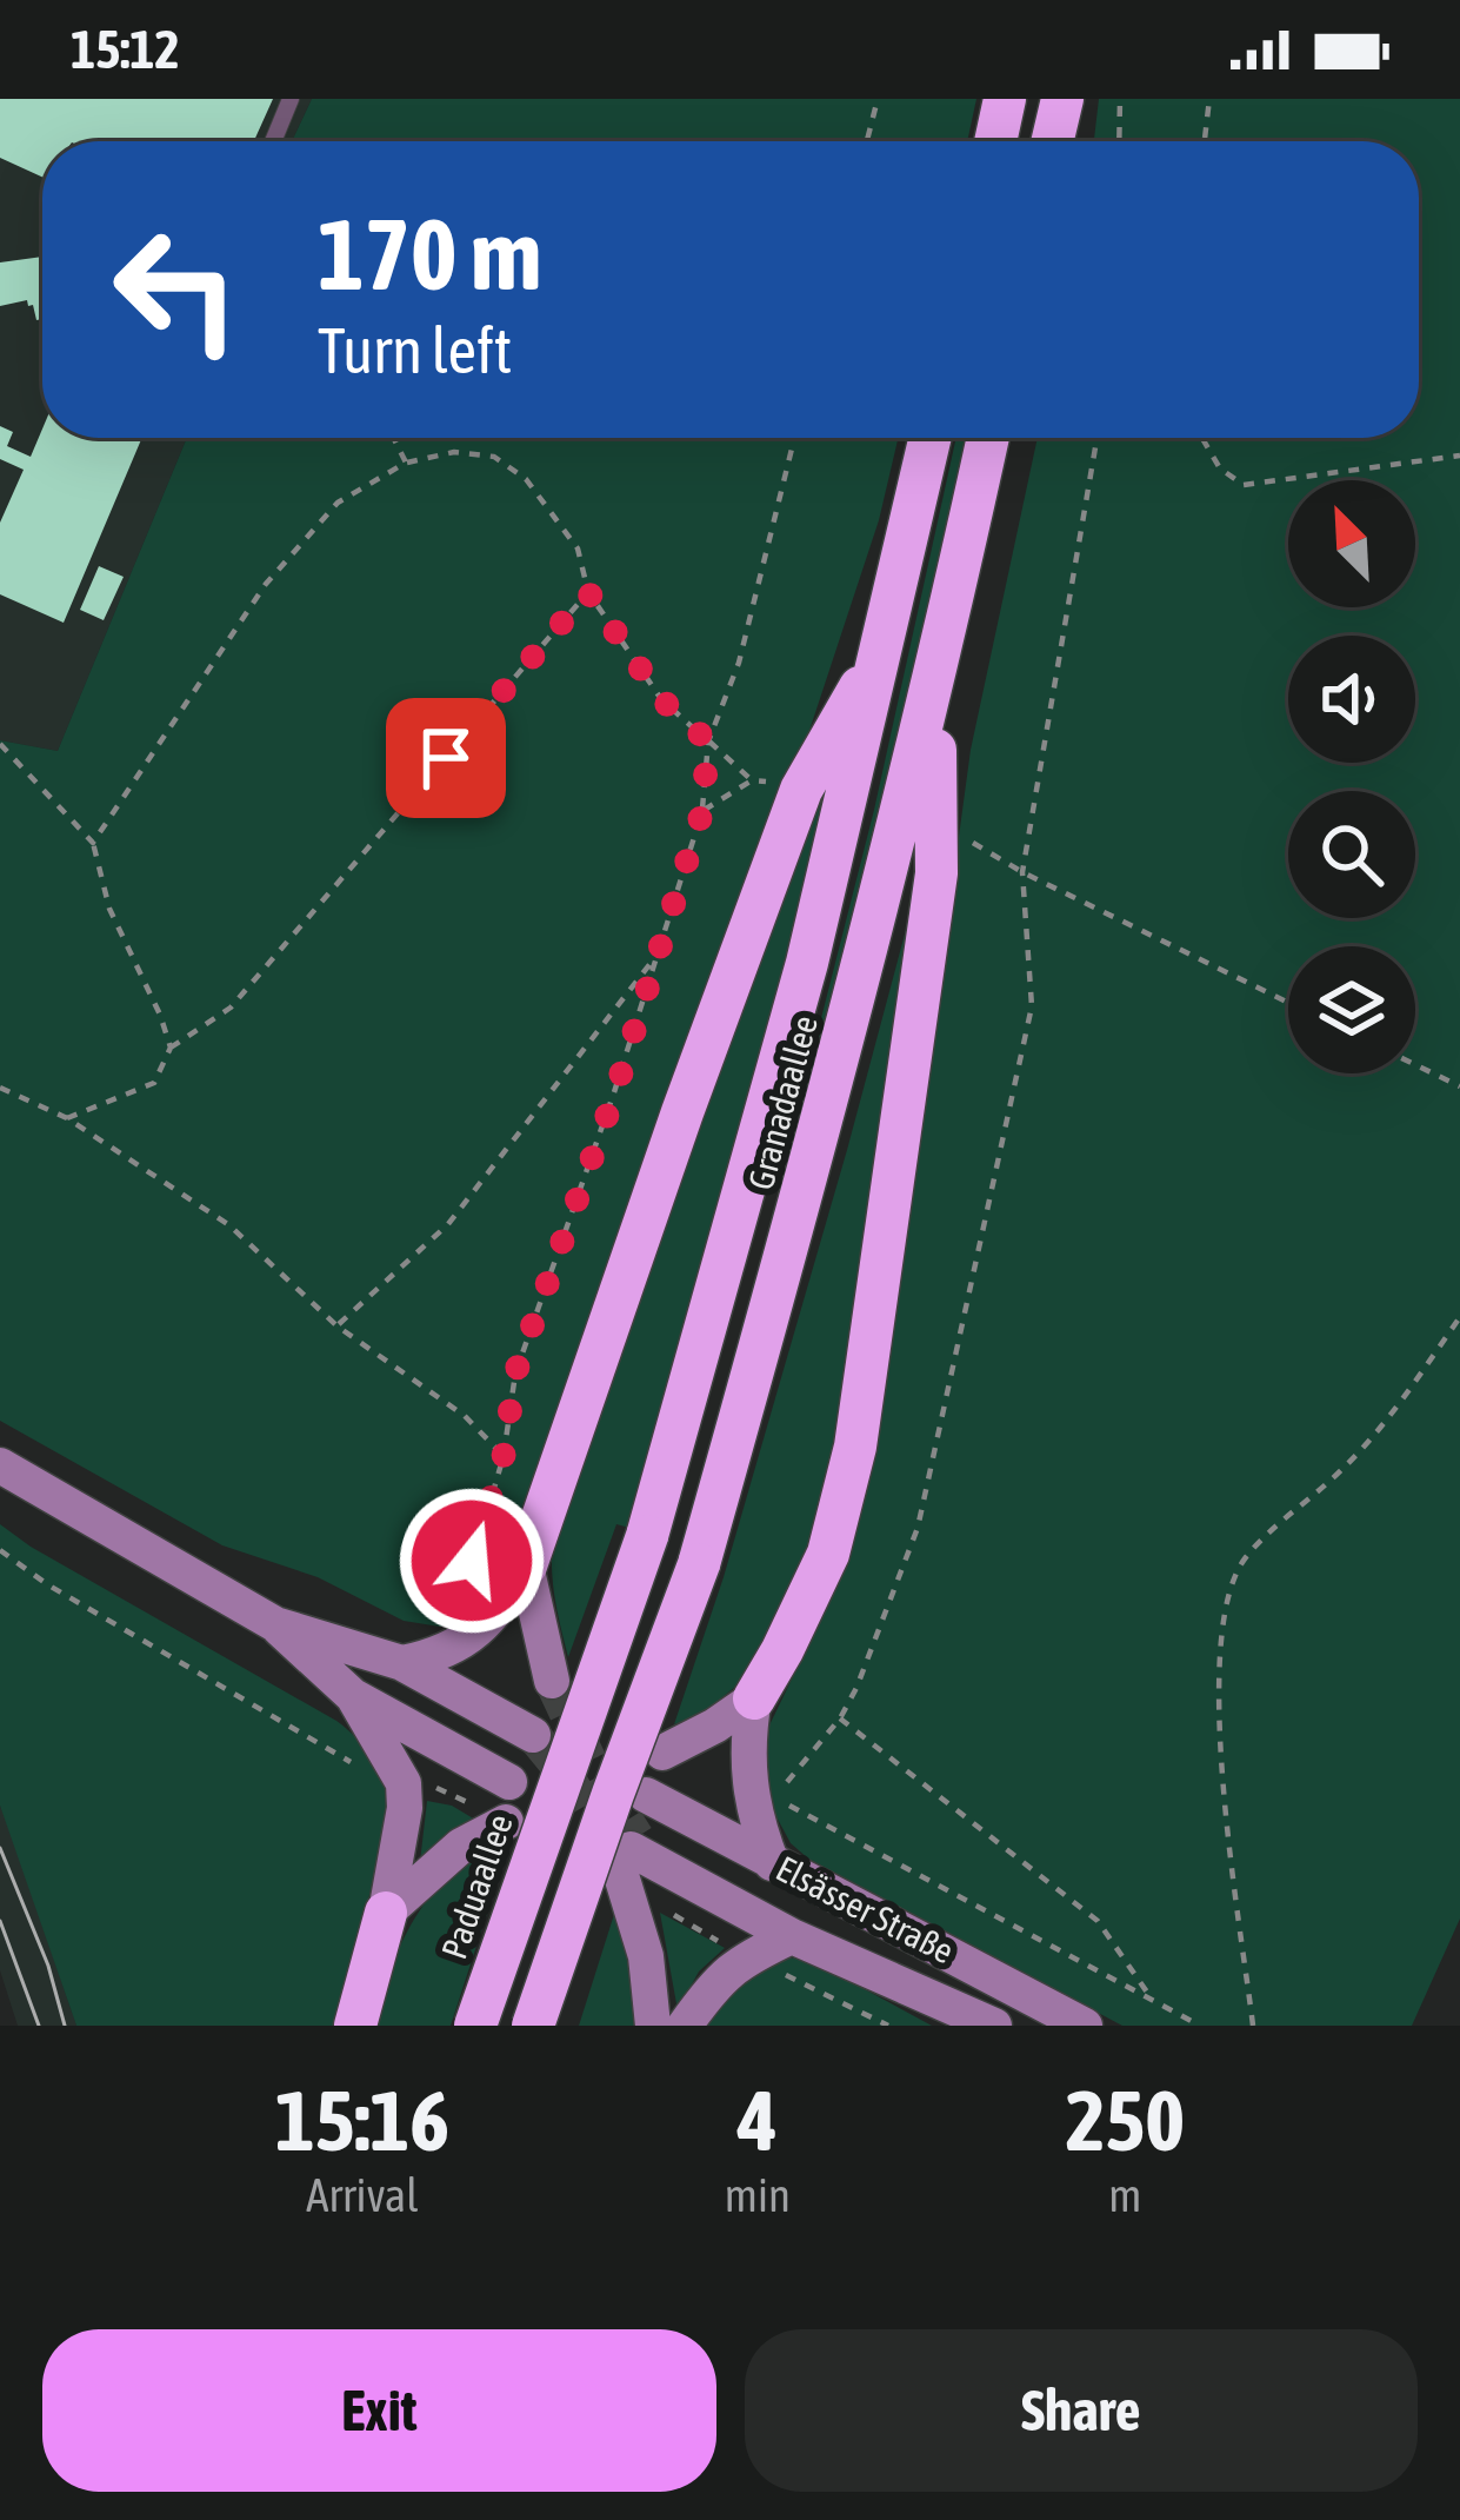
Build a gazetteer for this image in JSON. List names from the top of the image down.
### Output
{
  "streets": {
    "highway": ["Granadaallee", "Paduaallee"],
    "main road": ["Elsässer Straße"]
  },
  "crossings": [
    ["Granadaallee", "Paduaallee"],
    ["Granadaallee", "Elsässer Straße"]
  ],
  "north": "top left",
  "page": {
    "status": "15:12",
    "turn": ["170 m", "Turn left"],
    "eta": [
      "15:16",
      "Arrival",
      "4",
      "min",
      "250",
      "m"
    ],
    "buttons": ["Exit", "Share"]
  }
}
